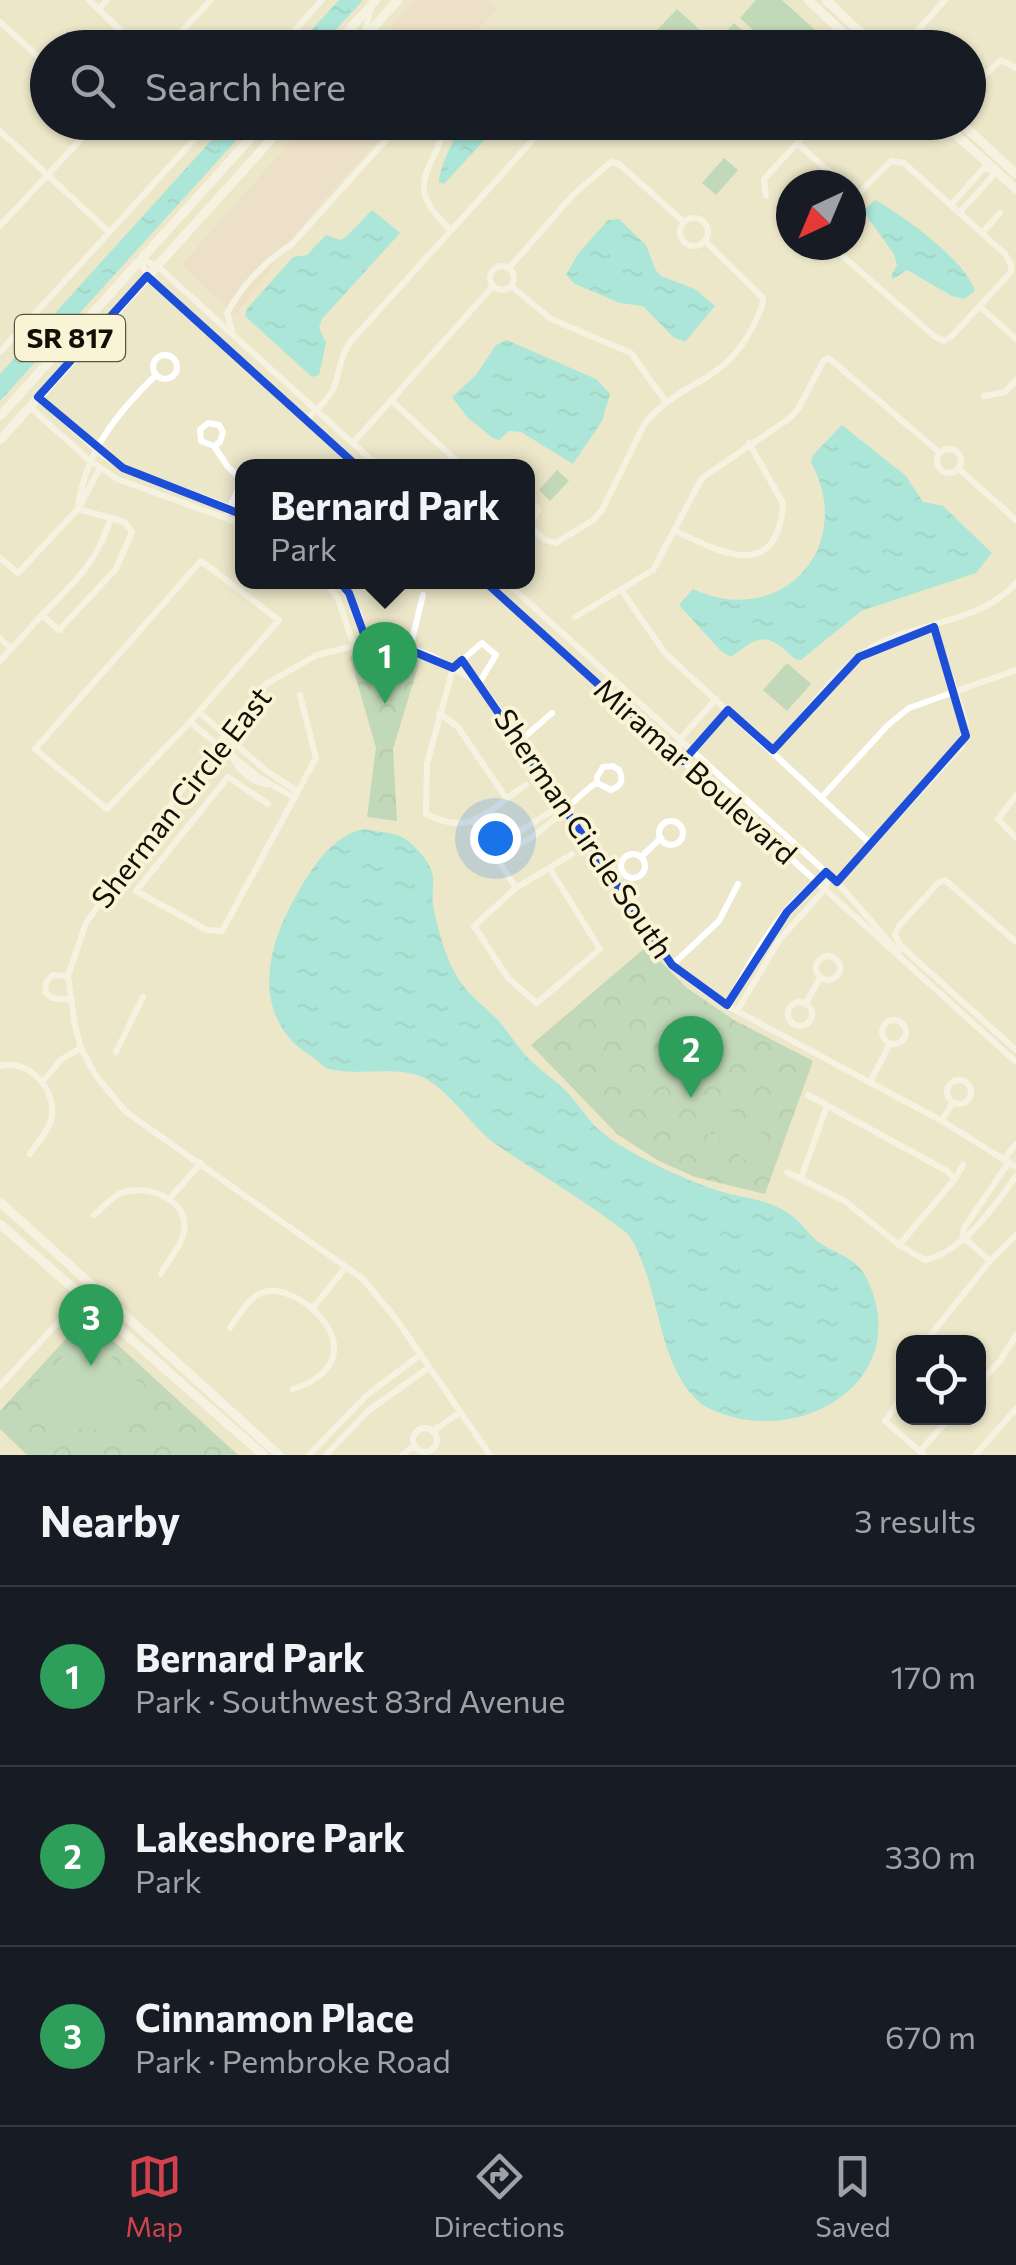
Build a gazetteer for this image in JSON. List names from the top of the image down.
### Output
{
  "streets": {
    "main road": ["SR 817"],
    "street": ["Miramar Boulevard", "Sherman Circle East", "Sherman Circle South"]
  },
  "crossings": [
    ["Sherman Circle East", "Sherman Circle South"]
  ],
  "north": "bottom left",
  "page": {
    "search": "Search here",
    "popup": ["Bernard Park", "Park"],
    "pins": ["1", "2", "3"],
    "heading": ["Nearby", "3 results"],
    "list": [
      {
        "mark": "1",
        "name": "Bernard Park",
        "note": "Park · Southwest 83rd Avenue",
        "value": "170 m"
      },
      {
        "mark": "2",
        "name": "Lakeshore Park",
        "note": "Park",
        "value": "330 m"
      },
      {
        "mark": "3",
        "name": "Cinnamon Place",
        "note": "Park · Pembroke Road",
        "value": "670 m"
      }
    ],
    "nav": ["Map", "Directions", "Saved"]
  }
}
